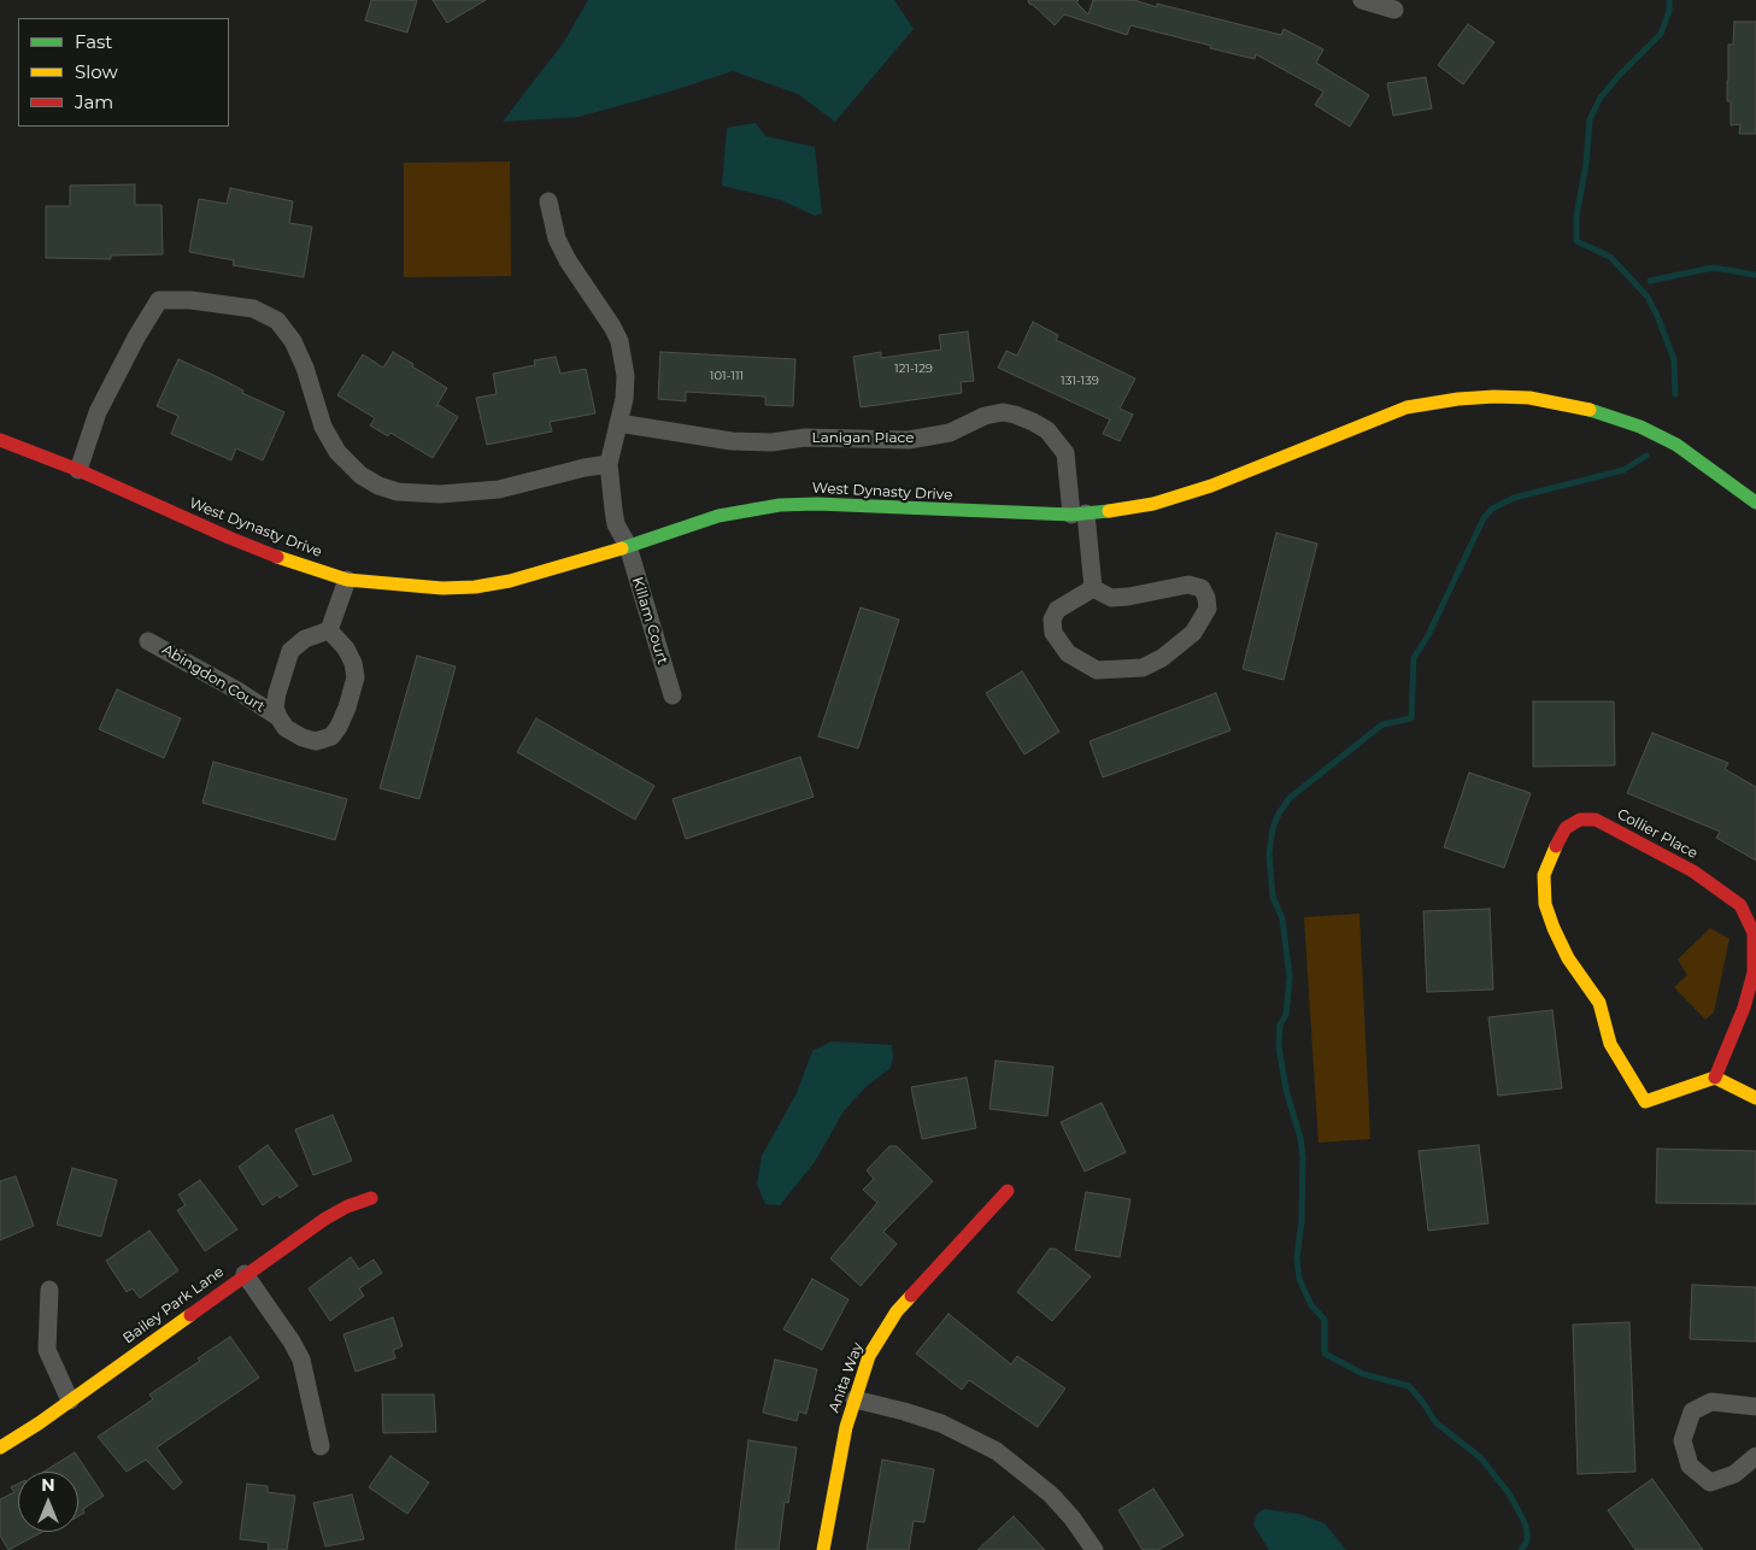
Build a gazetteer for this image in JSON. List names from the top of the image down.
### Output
{
  "streets": {
    "street": [
      "Lanigan Place",
      "West Dynasty Drive",
      "Killam Court",
      "Abingdon Court",
      "Collier Place",
      "Bailey Park Lane",
      "Anita Way"
    ]
  },
  "crossings": [
    ["Lanigan Place", "West Dynasty Drive"],
    ["Lanigan Place", "Killam Court"],
    ["West Dynasty Drive", "Killam Court"]
  ],
  "house_numbers": ["121-129", "101-111", "131-139"],
  "legend": ["Fast", "Slow", "Jam"],
  "north": "top"
}
